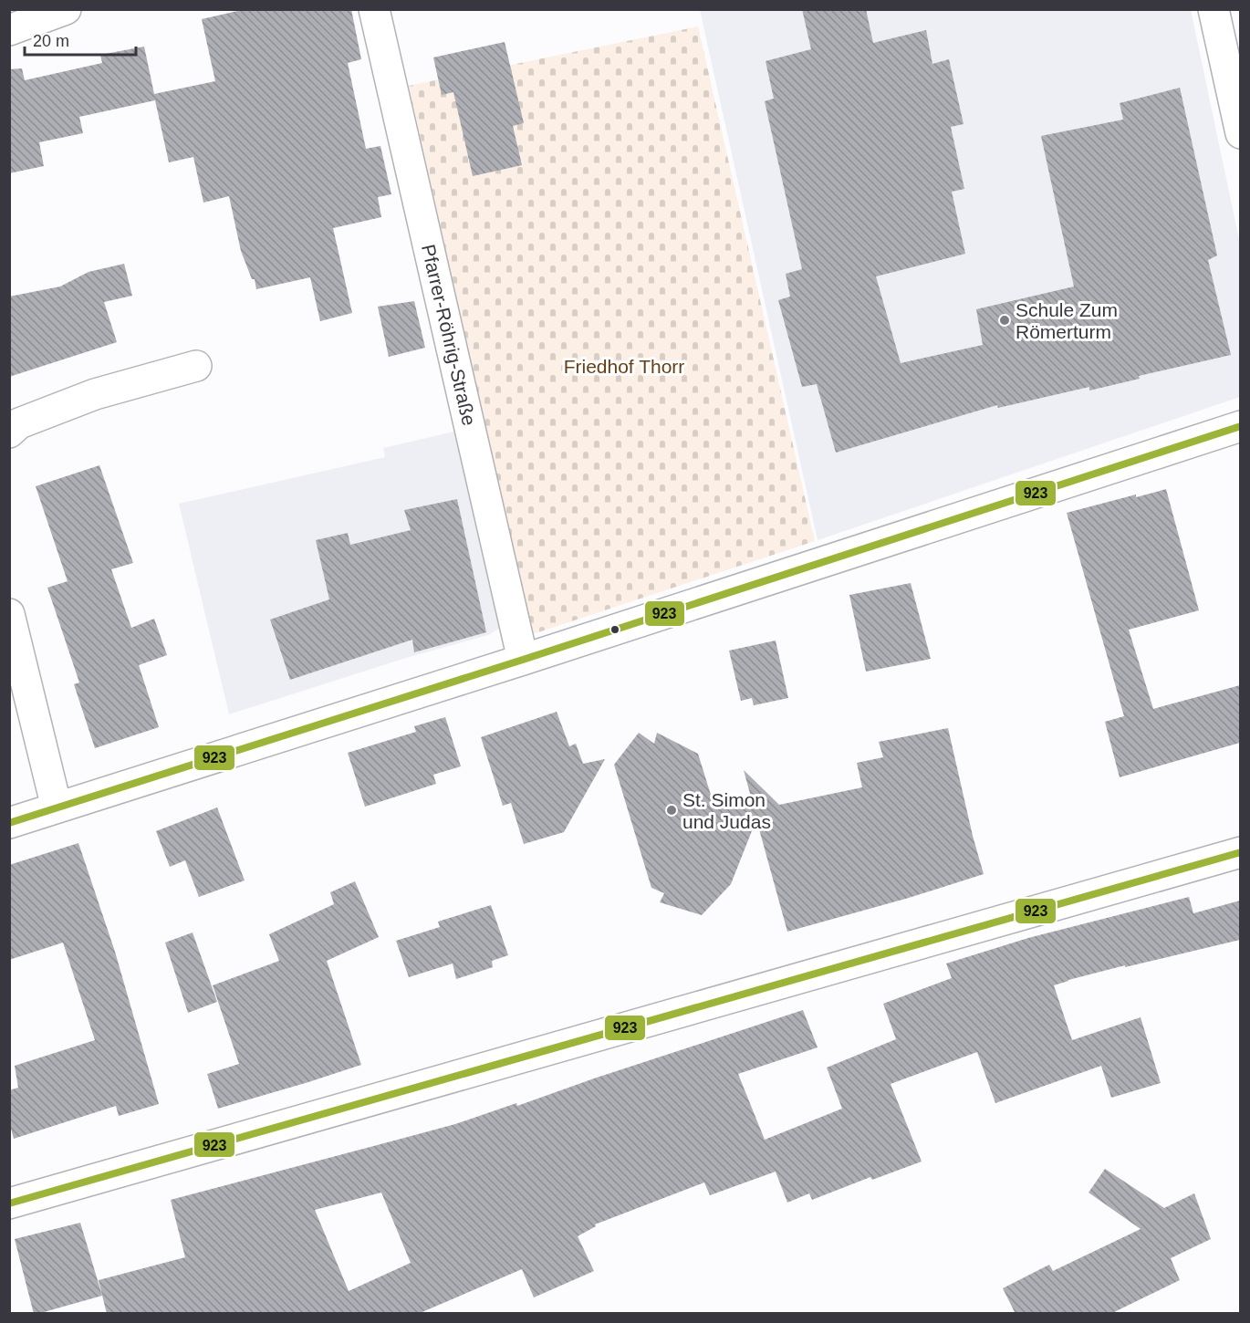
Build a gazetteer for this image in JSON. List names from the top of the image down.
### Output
{
  "streets": {
    "street": ["Pfarrer-Röhrig-Straße"]
  },
  "parks": ["Friedhof Thorr"],
  "places": ["Schule Zum Römerturm", "St. Simon und Judas"],
  "lines": ["transit line 923"],
  "scale_bar": "20 m"
}
